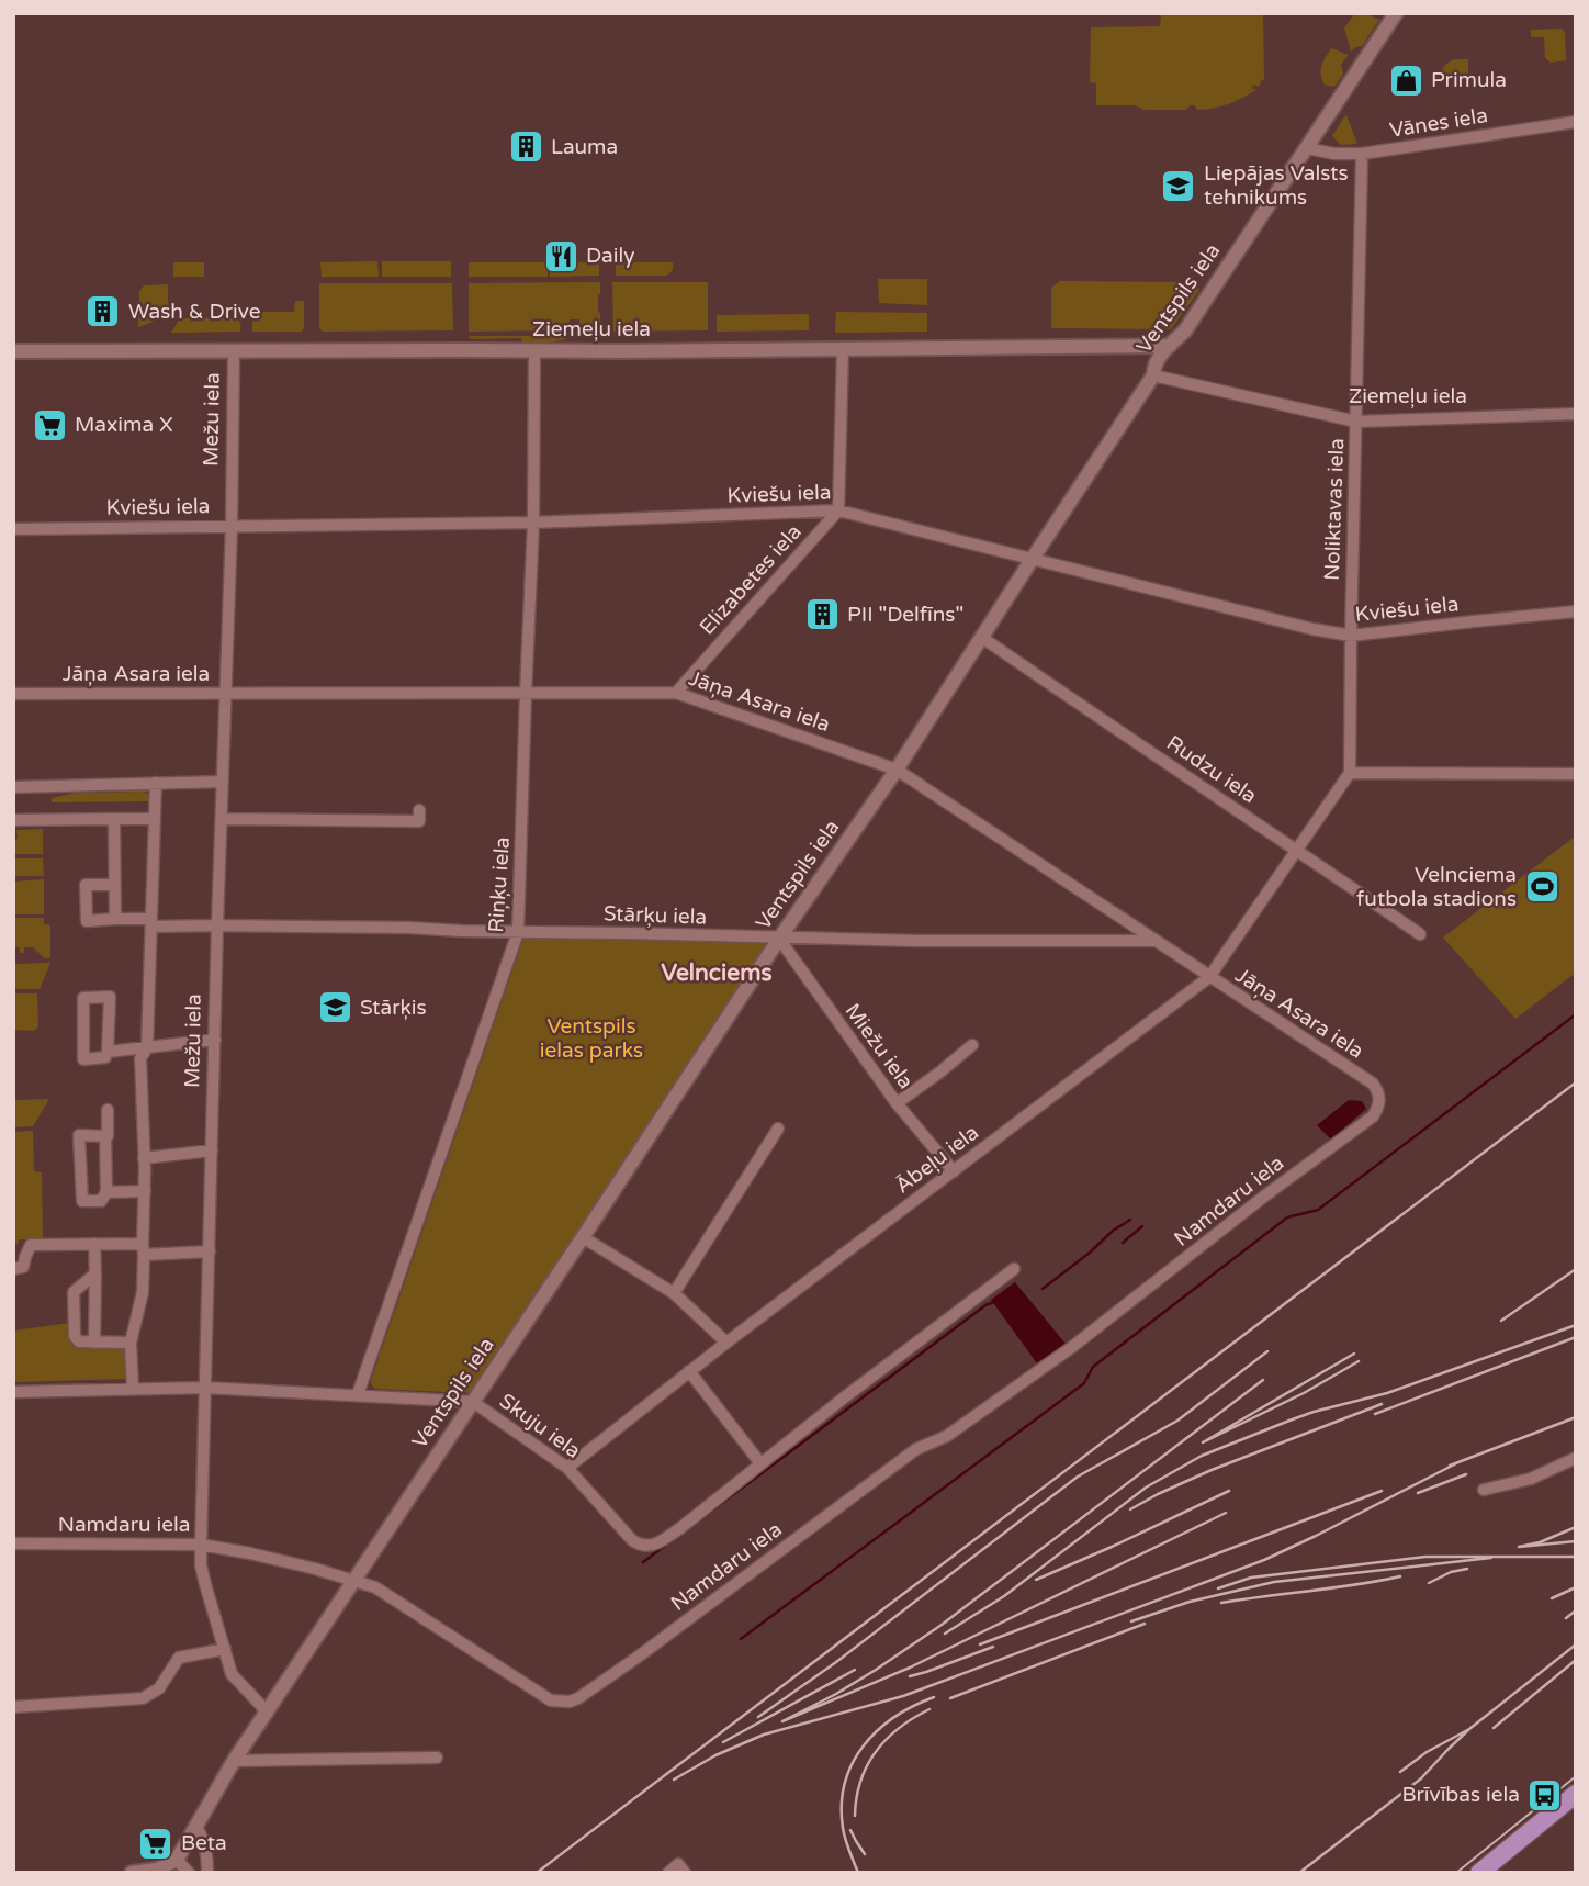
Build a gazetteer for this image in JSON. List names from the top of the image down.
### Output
{
  "streets": {
    "street": [
      "Vānes iela",
      "Ventspils iela",
      "Ziemeļu iela",
      "Mežu iela",
      "Kviešu iela",
      "Noliktavas iela",
      "Elizabetes iela",
      "Jāņa Asara iela",
      "Rudzu iela",
      "Riņķu iela",
      "Stārķu iela",
      "Miežu iela",
      "Ābeļu iela",
      "Namdaru iela",
      "Skuju iela"
    ]
  },
  "crossings": [
    ["Vānes iela", "Ventspils iela"],
    ["Vānes iela", "Noliktavas iela"],
    ["Ventspils iela", "Ziemeļu iela"],
    ["Ventspils iela", "Mežu iela"],
    ["Ventspils iela", "Kviešu iela"],
    ["Ventspils iela", "Jāņa Asara iela"],
    ["Ventspils iela", "Rudzu iela"],
    ["Ventspils iela", "Stārķu iela"],
    ["Ventspils iela", "Miežu iela"],
    ["Ventspils iela", "Namdaru iela"],
    ["Ventspils iela", "Skuju iela"],
    ["Ziemeļu iela", "Mežu iela"],
    ["Ziemeļu iela", "Noliktavas iela"],
    ["Ziemeļu iela", "Riņķu iela"],
    ["Mežu iela", "Kviešu iela"],
    ["Mežu iela", "Jāņa Asara iela"],
    ["Mežu iela", "Stārķu iela"],
    ["Mežu iela", "Namdaru iela"],
    ["Mežu iela", "Skuju iela"],
    ["Kviešu iela", "Noliktavas iela"],
    ["Kviešu iela", "Elizabetes iela"],
    ["Kviešu iela", "Riņķu iela"],
    ["Elizabetes iela", "Jāņa Asara iela"],
    ["Jāņa Asara iela", "Riņķu iela"],
    ["Jāņa Asara iela", "Stārķu iela"],
    ["Jāņa Asara iela", "Ābeļu iela"],
    ["Jāņa Asara iela", "Namdaru iela"],
    ["Rudzu iela", "Ābeļu iela"],
    ["Riņķu iela", "Stārķu iela"],
    ["Riņķu iela", "Skuju iela"],
    ["Stārķu iela", "Miežu iela"],
    ["Miežu iela", "Ābeļu iela"],
    ["Ābeļu iela", "Skuju iela"]
  ],
  "districts": ["Velnciems"],
  "parks": ["Ventspils ielas parks"],
  "places": {
    "shop": ["Primula"],
    "building": ["Lauma", "Wash & Drive", "PII \"Delfīns\""],
    "school or university": ["Liepājas Valsts tehnikums", "Stārķis"],
    "restaurant": ["Daily"],
    "supermarket": ["Maxima X", "Beta"],
    "sports": ["Velnciema futbola stadions"],
    "bus stop": ["Brīvības iela"]
  }
}
